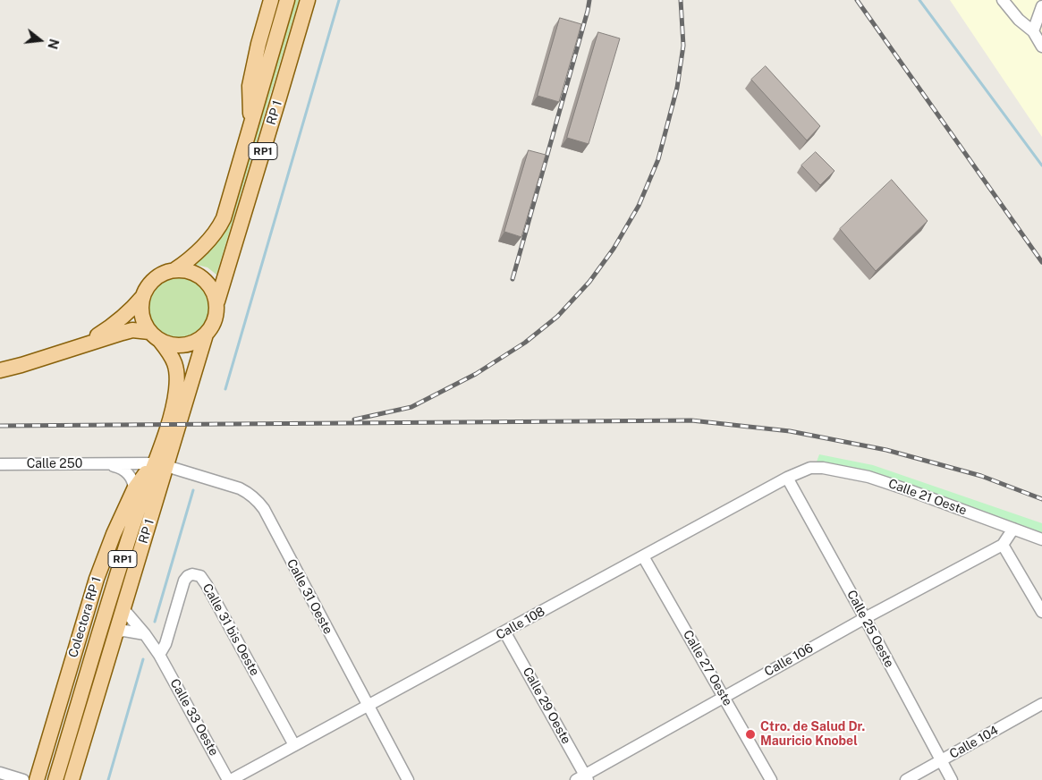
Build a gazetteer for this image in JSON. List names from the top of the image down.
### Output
{
  "streets": {
    "main road": ["RP 1", "RP1", "Colectora RP 1"],
    "street": [
      "Calle 250",
      "Calle 21 Oeste",
      "Calle 31 Oeste",
      "Calle 108",
      "Calle 25 Oeste",
      "Calle 31 bis Oeste",
      "Calle 106",
      "Calle 27 Oeste",
      "Calle 29 Oeste",
      "Calle 33 Oeste",
      "Calle 104"
    ]
  },
  "crossings": [
    ["RP 1", "RP1"],
    ["RP 1", "Calle 250"],
    ["RP 1", "Calle 31 Oeste"],
    ["RP 1", "Colectora RP 1"],
    ["RP 1", "Calle 33 Oeste"],
    ["Calle 250", "Calle 31 Oeste"],
    ["Calle 250", "Colectora RP 1"],
    ["Calle 21 Oeste", "Calle 108"],
    ["Calle 31 Oeste", "Colectora RP 1"],
    ["Calle 31 Oeste", "Calle 108"],
    ["Calle 108", "Calle 25 Oeste"],
    ["Calle 108", "Calle 31 bis Oeste"],
    ["Calle 108", "Calle 27 Oeste"],
    ["Calle 108", "Calle 29 Oeste"],
    ["Calle 108", "Calle 33 Oeste"],
    ["Calle 25 Oeste", "Calle 106"],
    ["Calle 25 Oeste", "Calle 104"],
    ["Calle 31 bis Oeste", "Calle 33 Oeste"],
    ["Calle 106", "Calle 27 Oeste"],
    ["Calle 106", "Calle 29 Oeste"]
  ],
  "places": ["Ctro. de Salud Dr. Mauricio Knobel"],
  "north": "right"
}
